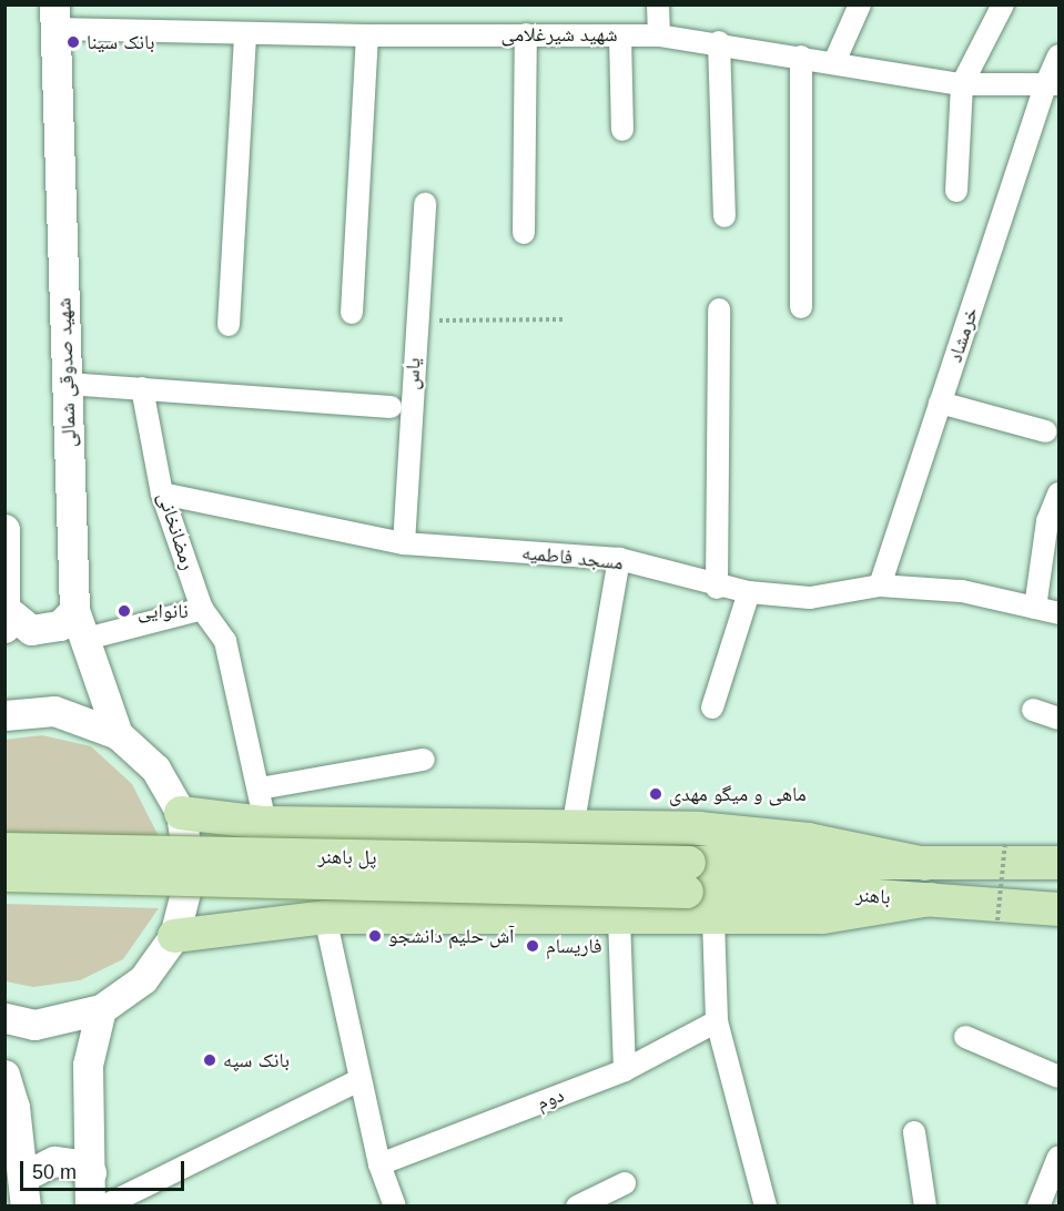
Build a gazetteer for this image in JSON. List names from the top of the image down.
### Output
{
  "streets": {
    "main road": ["شهید صدوقی شمالی", "پل باهنر", "باهنر"],
    "street": [
      "شهید شیرغلامی",
      "خرمشاد",
      "یاس",
      "رمضانخانی",
      "مسجد فاطمیه",
      "دوم"
    ]
  },
  "crossings": [
    ["شهید شیرغلامی", "خرمشاد"],
    ["شهید شیرغلامی", "شهید صدوقی شمالی"],
    ["خرمشاد", "مسجد فاطمیه"],
    ["یاس", "مسجد فاطمیه"],
    ["رمضانخانی", "مسجد فاطمیه"],
    ["پل باهنر", "باهنر"]
  ],
  "places": [
    "بانک سینا",
    "نانوایی",
    "ماهی و میگو مهدی",
    "آش حلیم دانشجو",
    "فاریسام",
    "بانک سپه"
  ],
  "scale_bar": "50 m"
}
